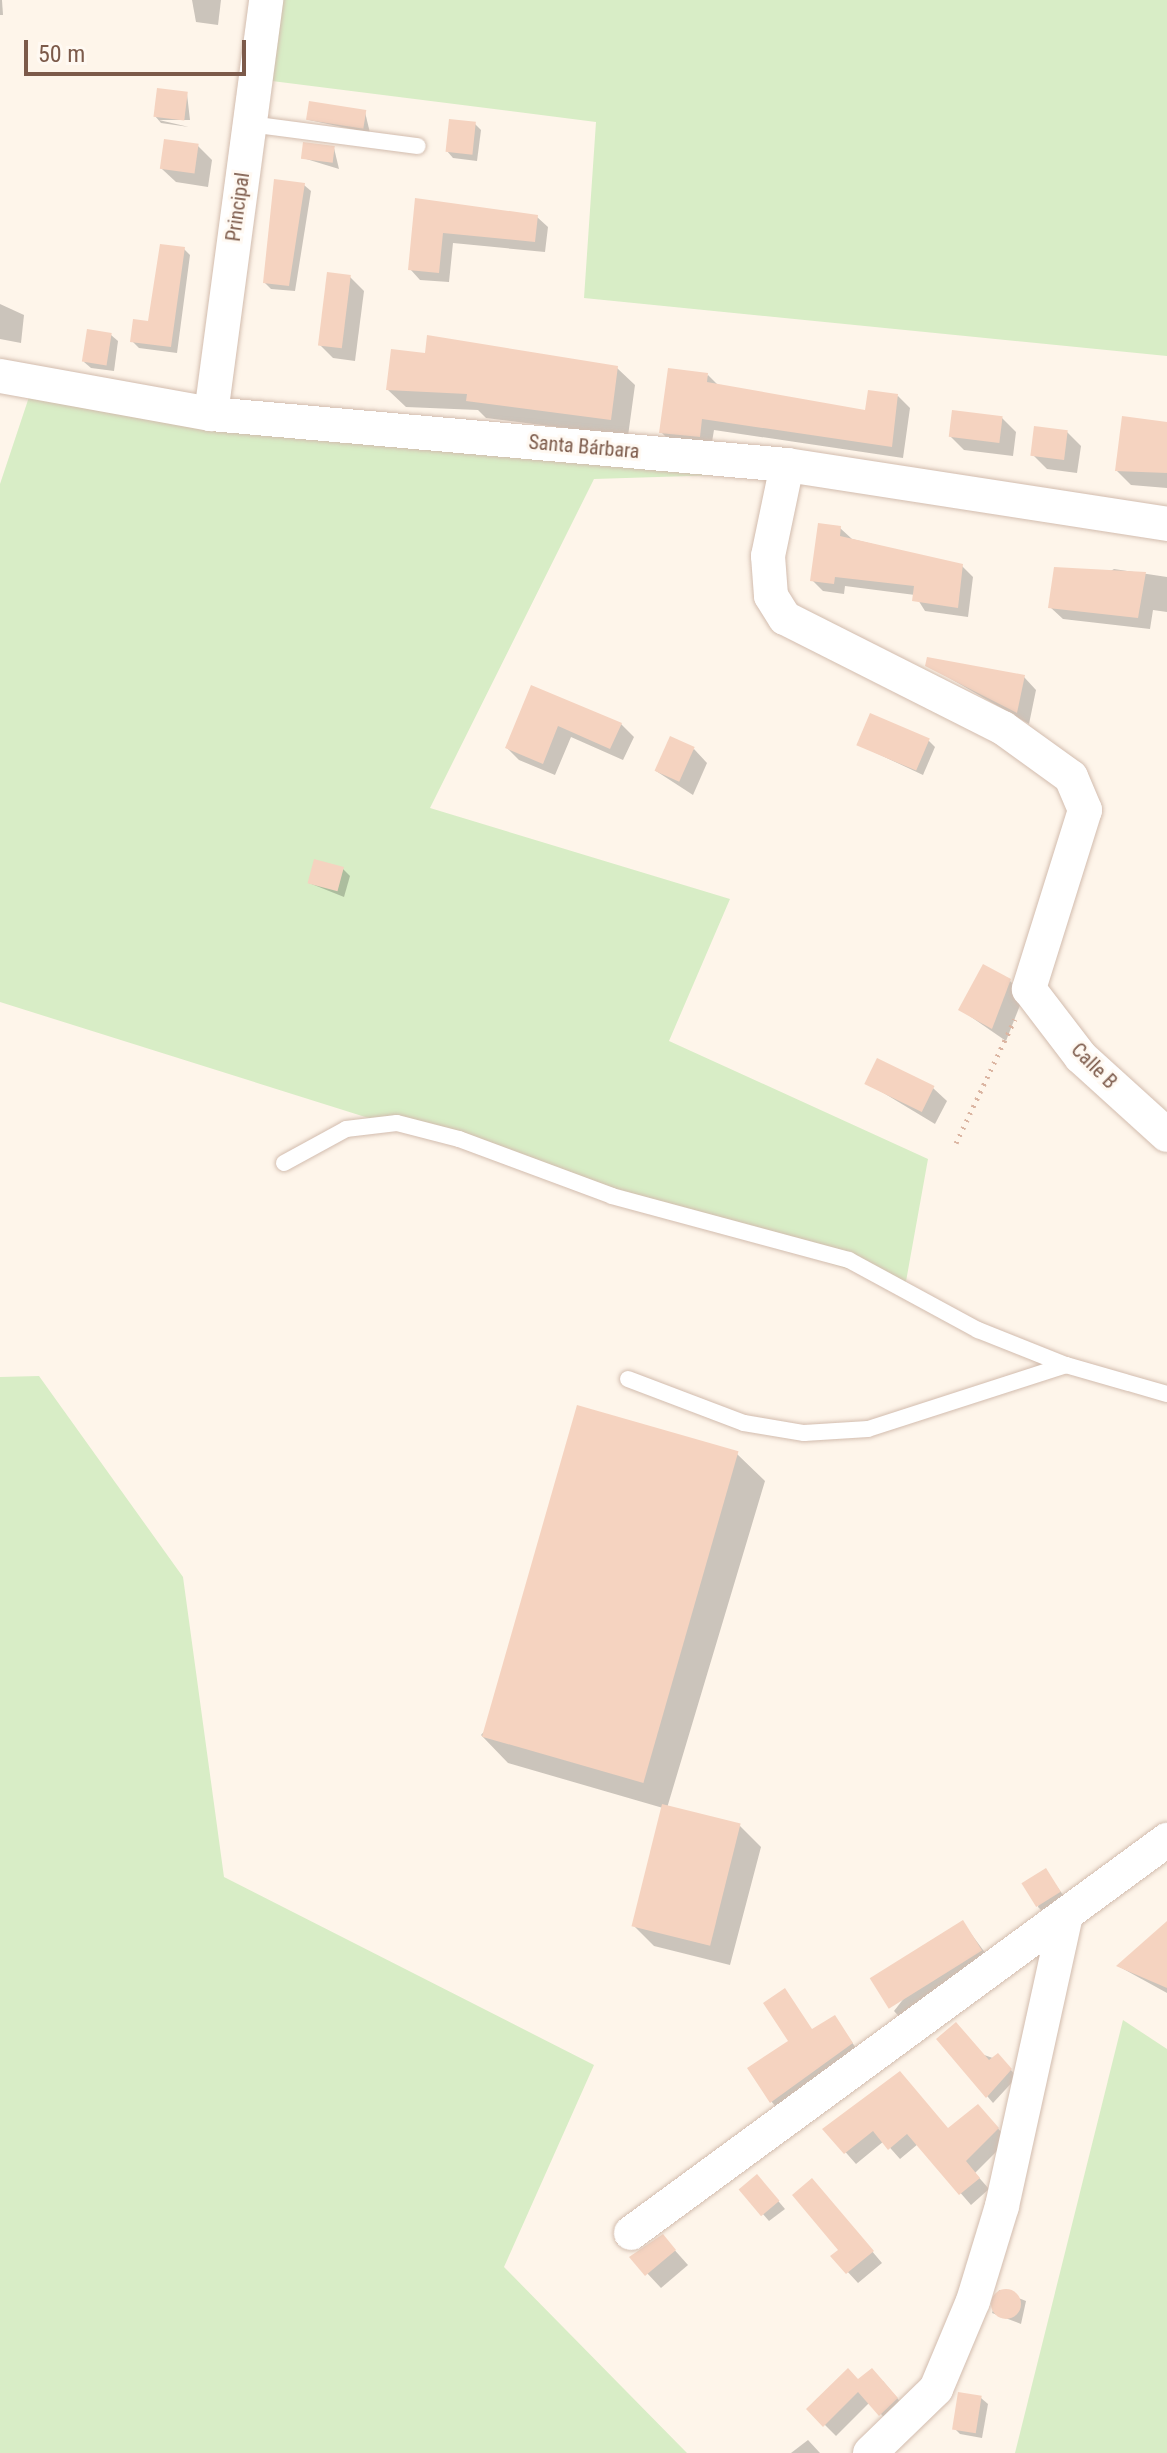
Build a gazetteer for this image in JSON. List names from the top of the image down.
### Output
{
  "streets": {
    "street": ["Principal", "Santa Bárbara", "Calle B"]
  },
  "crossings": [
    ["Principal", "Santa Bárbara"]
  ],
  "scale_bar": "50 m"
}
